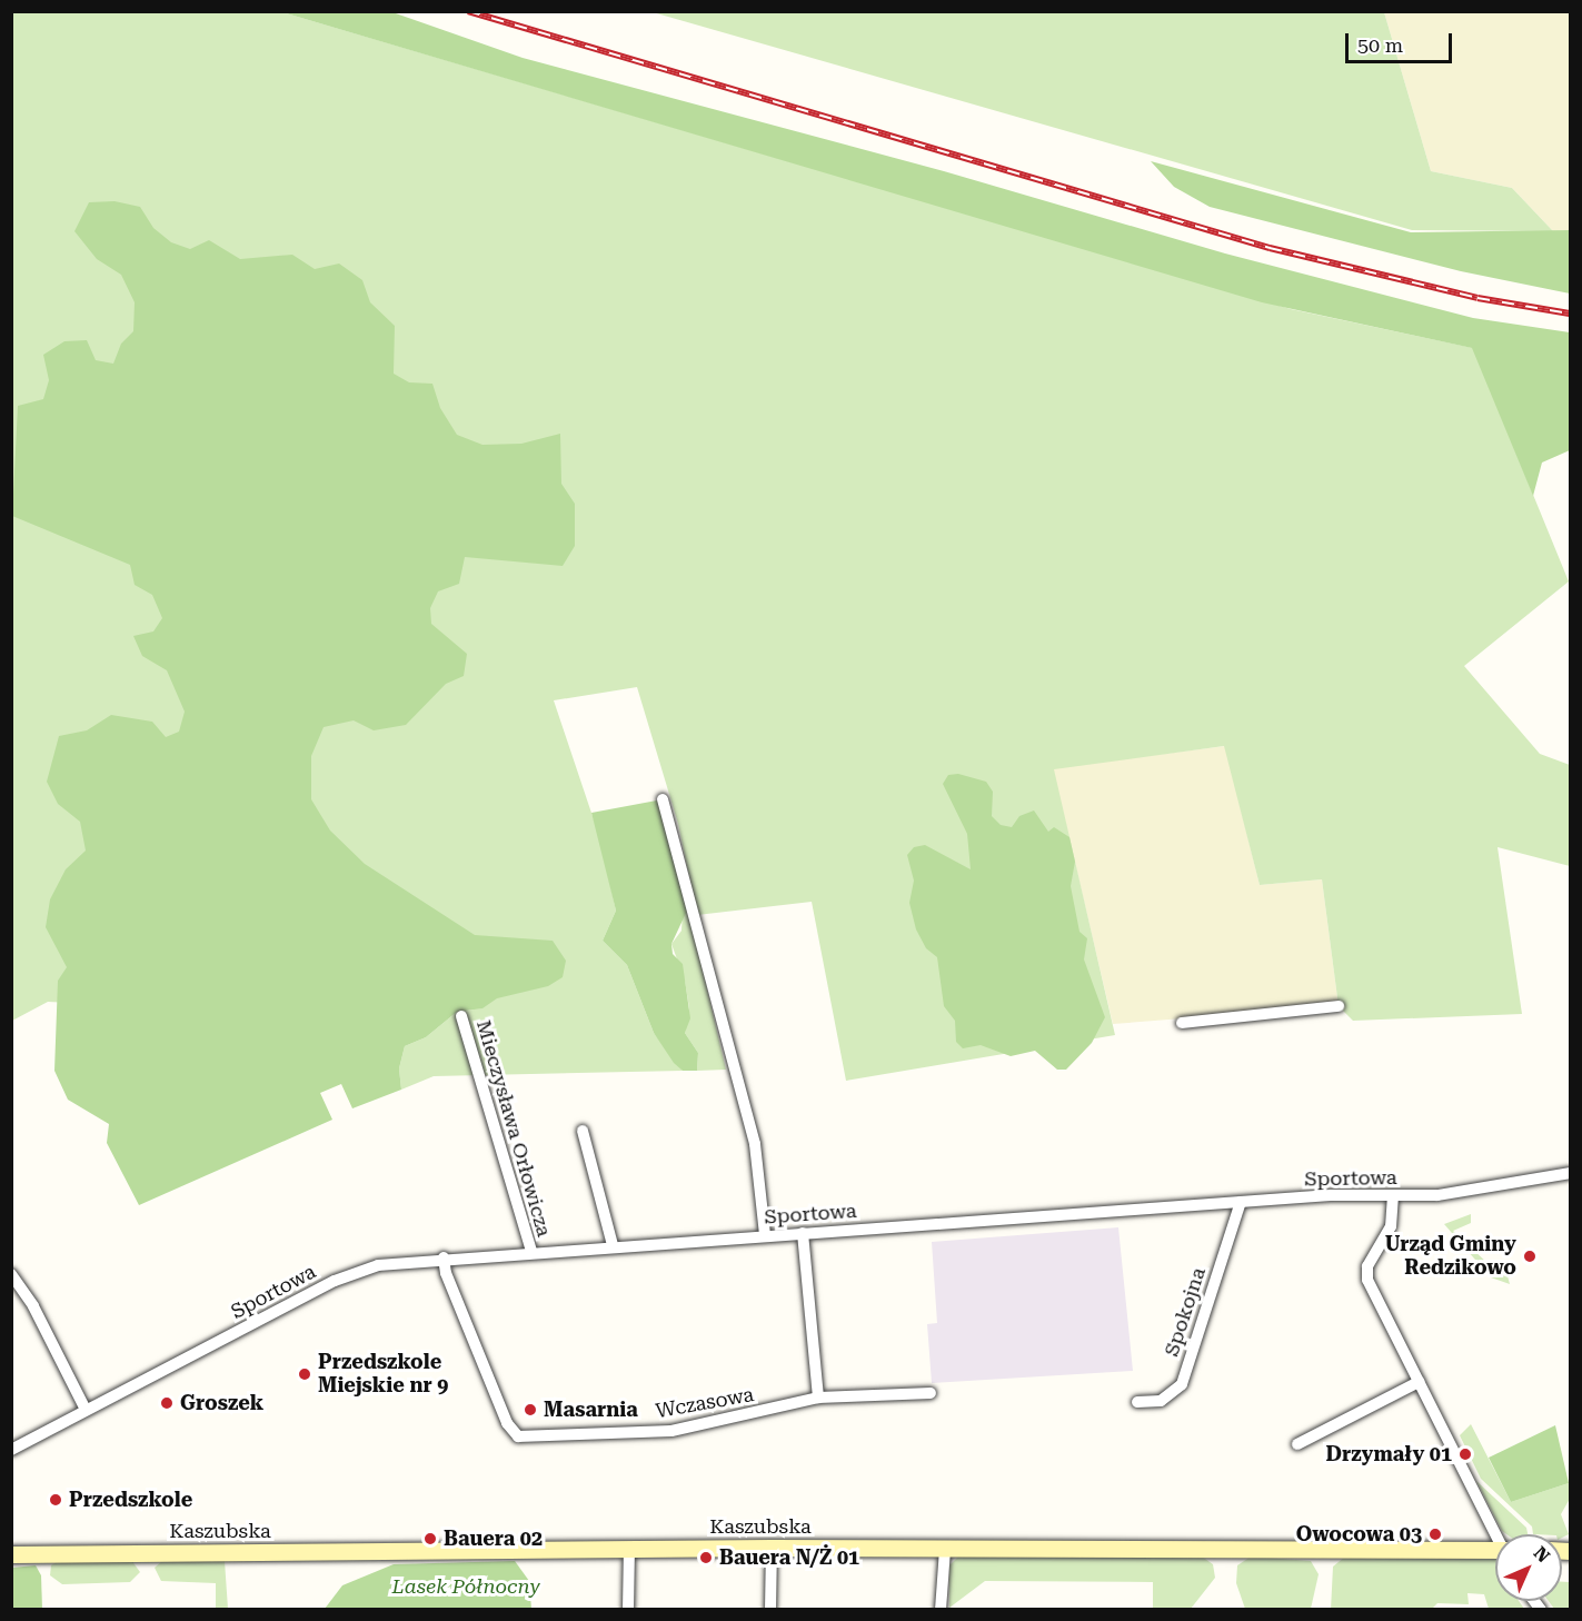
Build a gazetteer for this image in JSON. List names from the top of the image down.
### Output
{
  "streets": {
    "main road": ["Kaszubska"],
    "street": [
      "Mieczysława Orłowicza",
      "Sportowa",
      "Spokojna",
      "Wczasowa"
    ]
  },
  "crossings": [
    ["Mieczysława Orłowicza", "Sportowa"],
    ["Sportowa", "Spokojna"],
    ["Sportowa", "Wczasowa"]
  ],
  "parks": ["Lasek Północny"],
  "places": [
    "Urząd Gminy Redzikowo",
    "Przedszkole Miejskie nr 9",
    "Groszek",
    "Masarnia",
    "Drzymały 01",
    "Przedszkole",
    "Owocowa 03",
    "Bauera 02",
    "Bauera N/Ż 01"
  ],
  "scale_bar": "50 m",
  "north": "top right"
}
